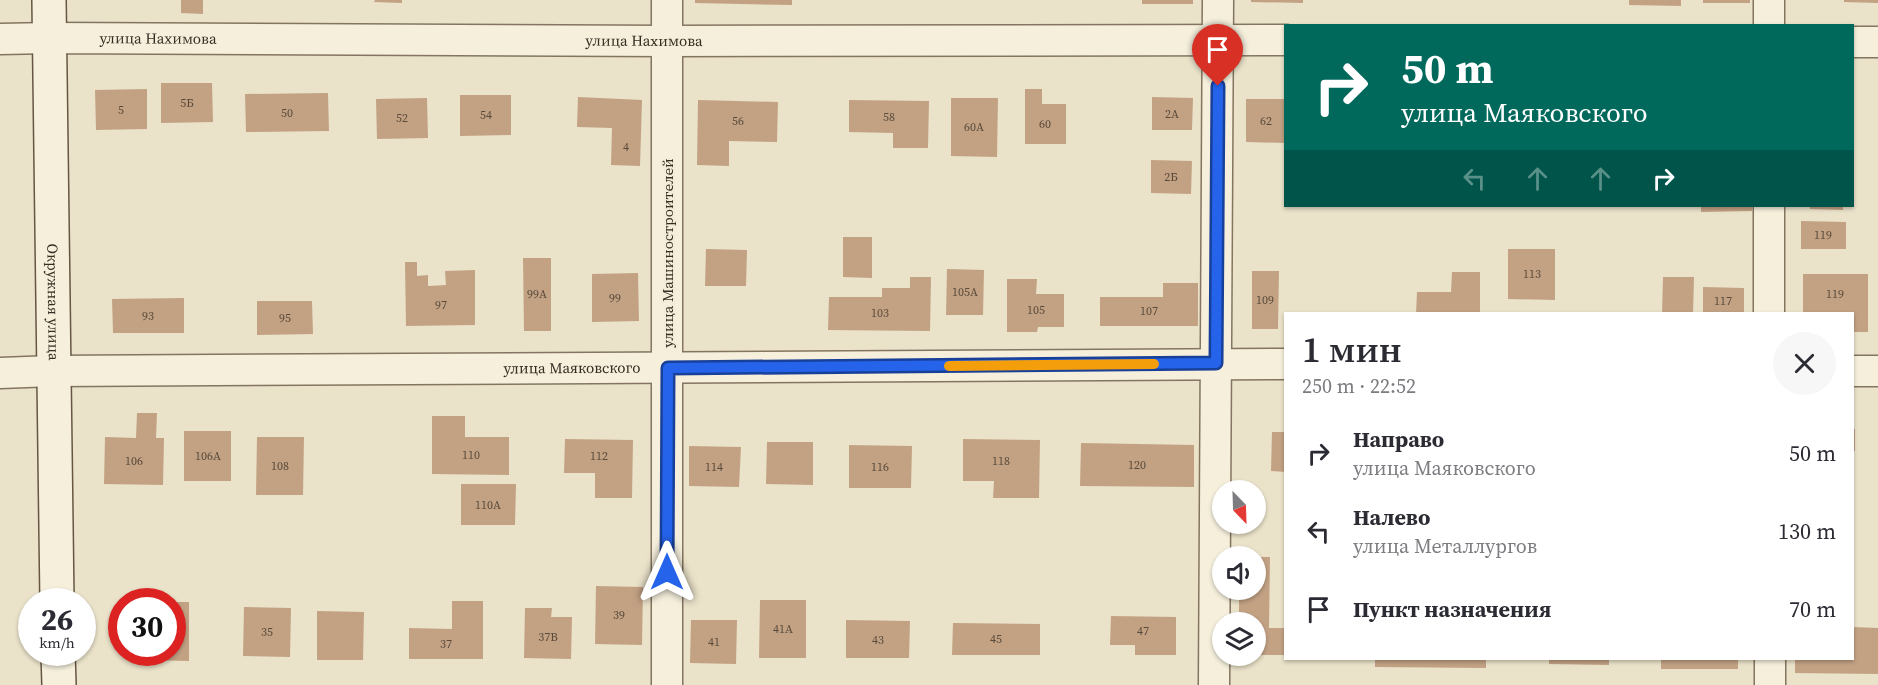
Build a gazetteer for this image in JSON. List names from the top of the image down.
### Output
{
  "streets": {
    "street": [
      "улица Нахимова",
      "улица Машиностроителей",
      "Окружная улица",
      "улица Маяковского"
    ]
  },
  "crossings": [
    ["улица Нахимова", "улица Машиностроителей"],
    ["улица Нахимова", "Окружная улица"],
    ["улица Машиностроителей", "улица Маяковского"],
    ["Окружная улица", "улица Маяковского"]
  ],
  "house_numbers": [
    "5Б",
    "5",
    "50",
    "2А",
    "54",
    "58",
    "52",
    "56",
    "62",
    "60",
    "60А",
    "4",
    "2Б",
    "119",
    "113",
    "105А",
    "99А",
    "119",
    "99",
    "109",
    "117",
    "97",
    "105",
    "107",
    "103",
    "93",
    "95",
    "110",
    "106А",
    "112",
    "106",
    "118",
    "120",
    "108",
    "114",
    "116",
    "110А",
    "39",
    "41А",
    "47",
    "35",
    "37В",
    "45",
    "43",
    "41",
    "37"
  ],
  "north": "bottom right",
  "page": {
    "turn": ["50 m", "улица Маяковского"],
    "heading": ["1 мин", "250 m · 22:52"],
    "list": [
      {
        "name": "Направо",
        "note": "улица Маяковского",
        "value": "50 m"
      },
      {
        "name": "Налево",
        "note": "улица Металлургов",
        "value": "130 m"
      },
      {
        "name": "Пункт назначения",
        "value": "70 m"
      }
    ],
    "speed": "26 km/h",
    "limit": "30"
  }
}
